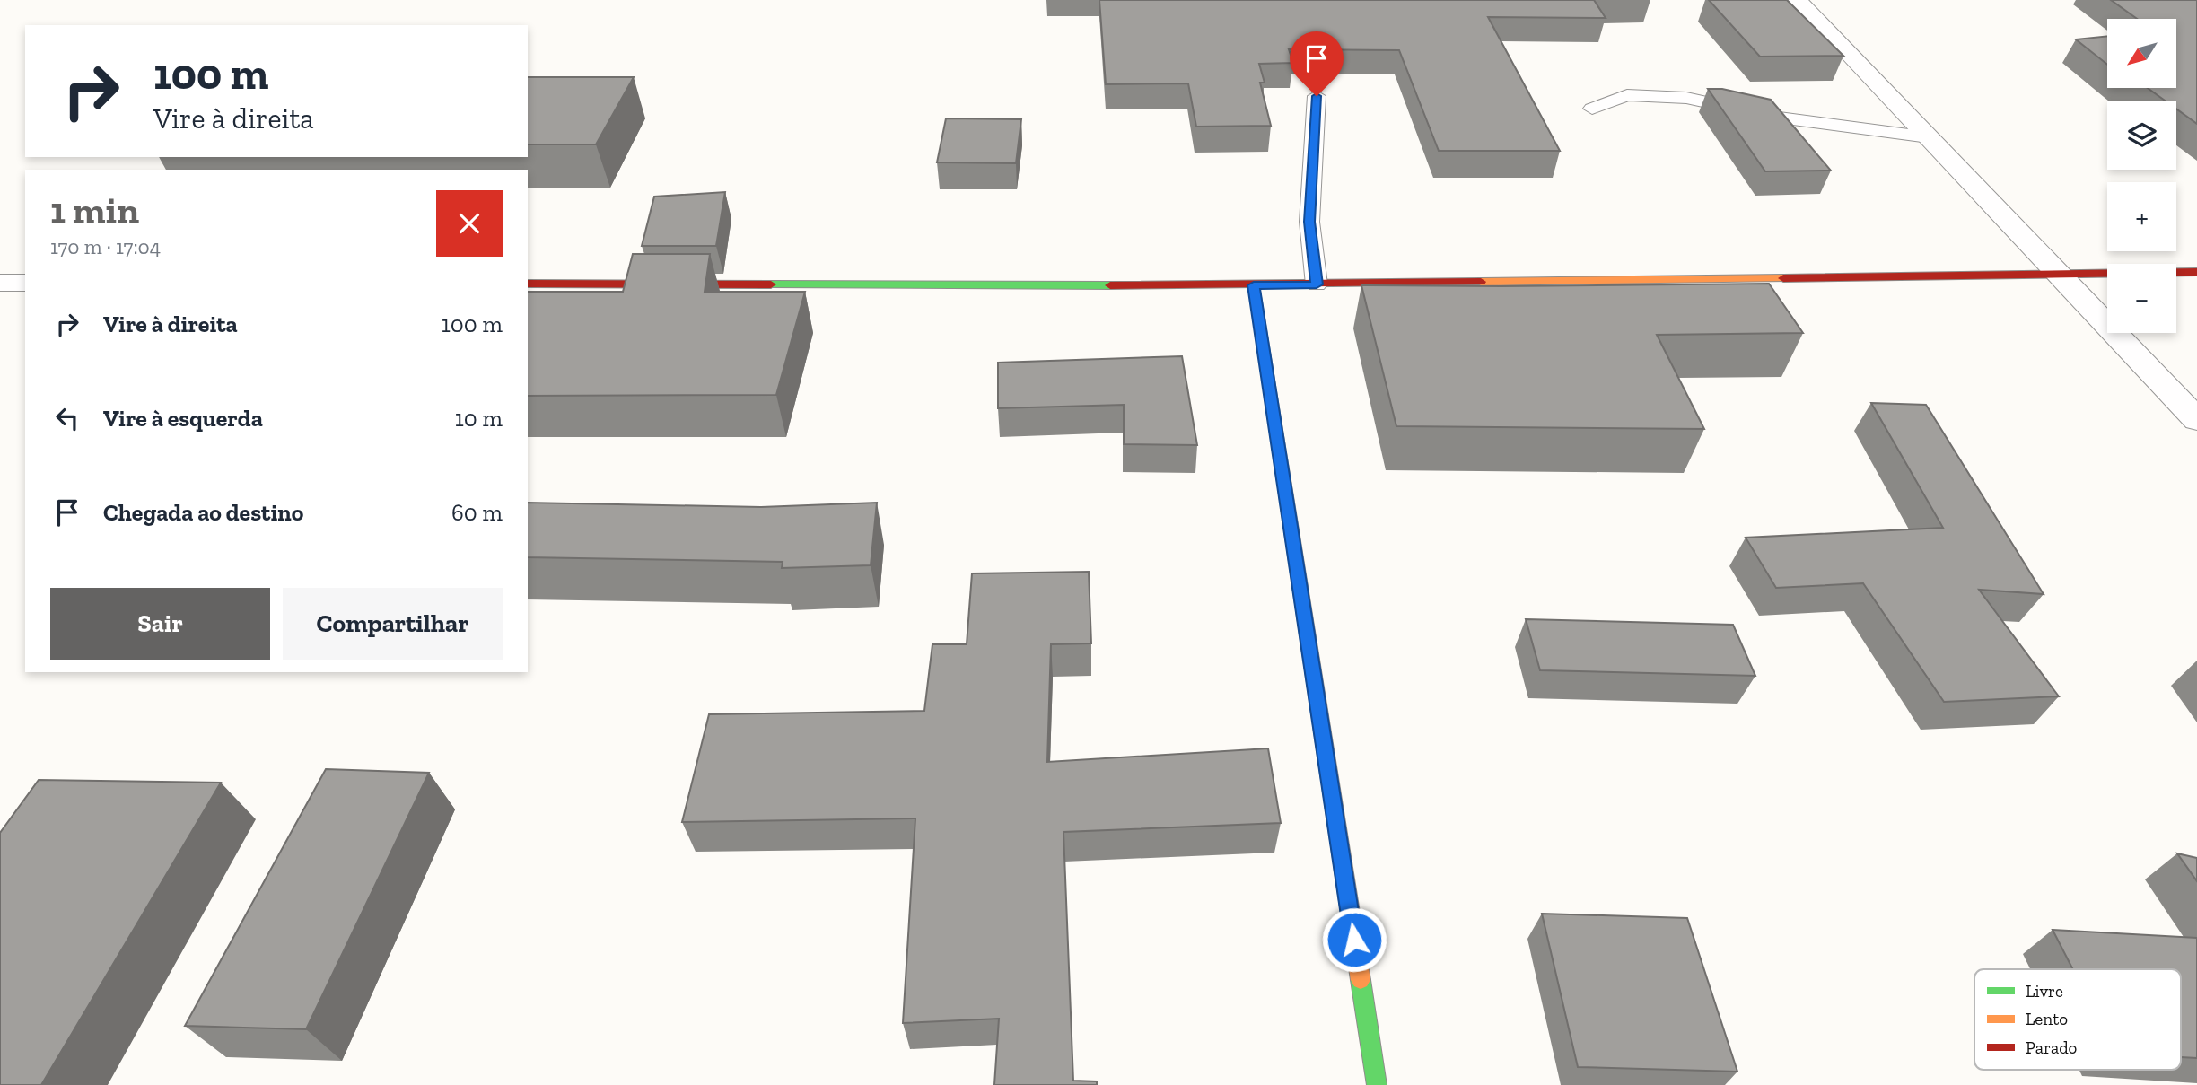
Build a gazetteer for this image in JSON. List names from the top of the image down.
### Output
{
  "legend": ["Livre", "Lento", "Parado"],
  "north": "bottom left",
  "page": {
    "map_buttons": ["+", "−"],
    "turn": ["100 m", "Vire à direita"],
    "heading": ["1 min", "170 m · 17:04"],
    "list": [
      {
        "name": "Vire à direita",
        "value": "100 m"
      },
      {
        "name": "Vire à esquerda",
        "value": "10 m"
      },
      {
        "name": "Chegada ao destino",
        "value": "60 m"
      }
    ],
    "buttons": ["Sair", "Compartilhar"]
  }
}
